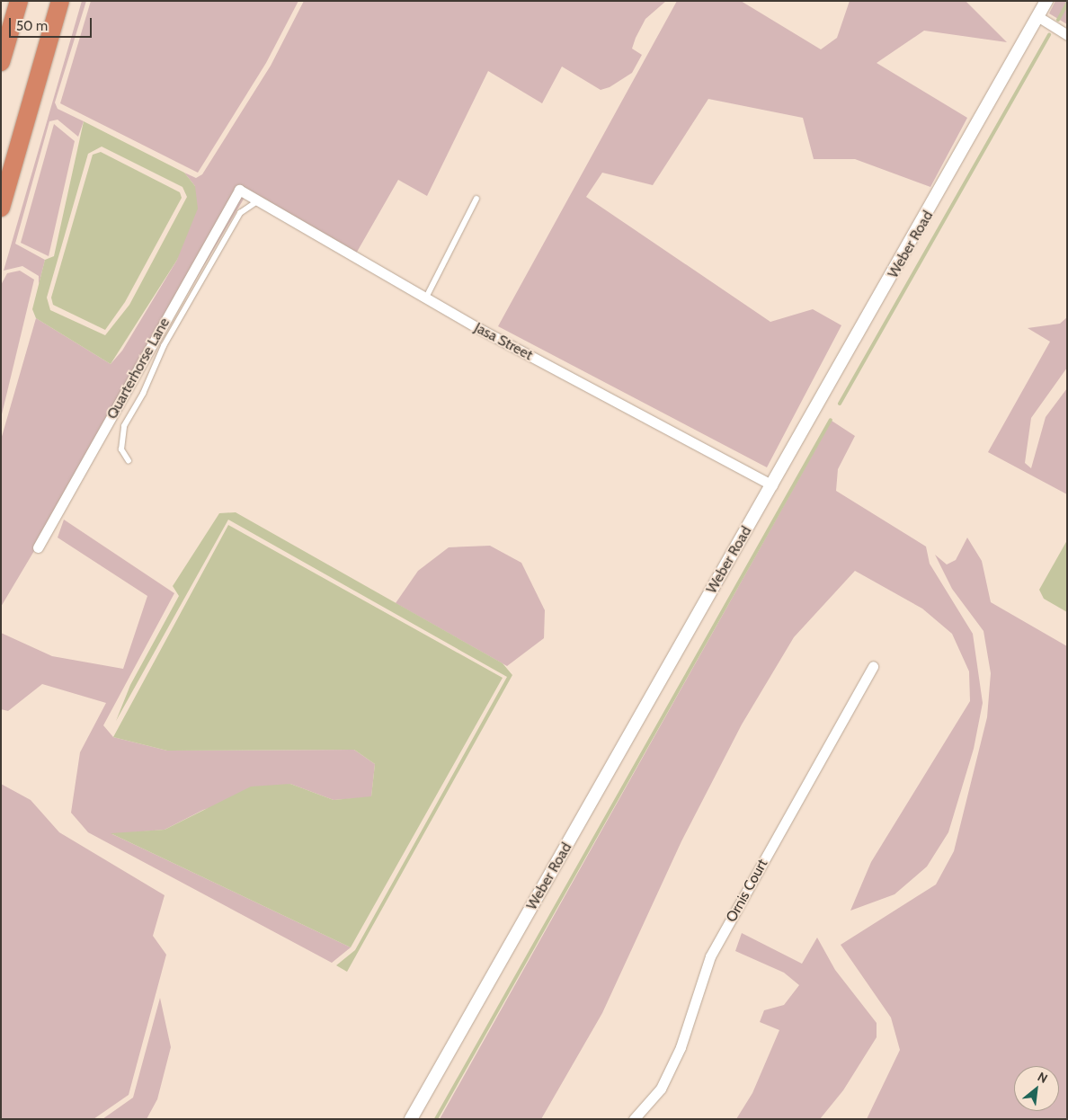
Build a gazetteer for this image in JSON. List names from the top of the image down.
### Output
{
  "streets": {
    "street": [
      "Weber Road",
      "Jasa Street",
      "Quarterhorse Lane",
      "Ornis Court"
    ]
  },
  "crossings": [
    ["Weber Road", "Jasa Street"],
    ["Jasa Street", "Quarterhorse Lane"]
  ],
  "scale_bar": "50 m",
  "north": "top right"
}
